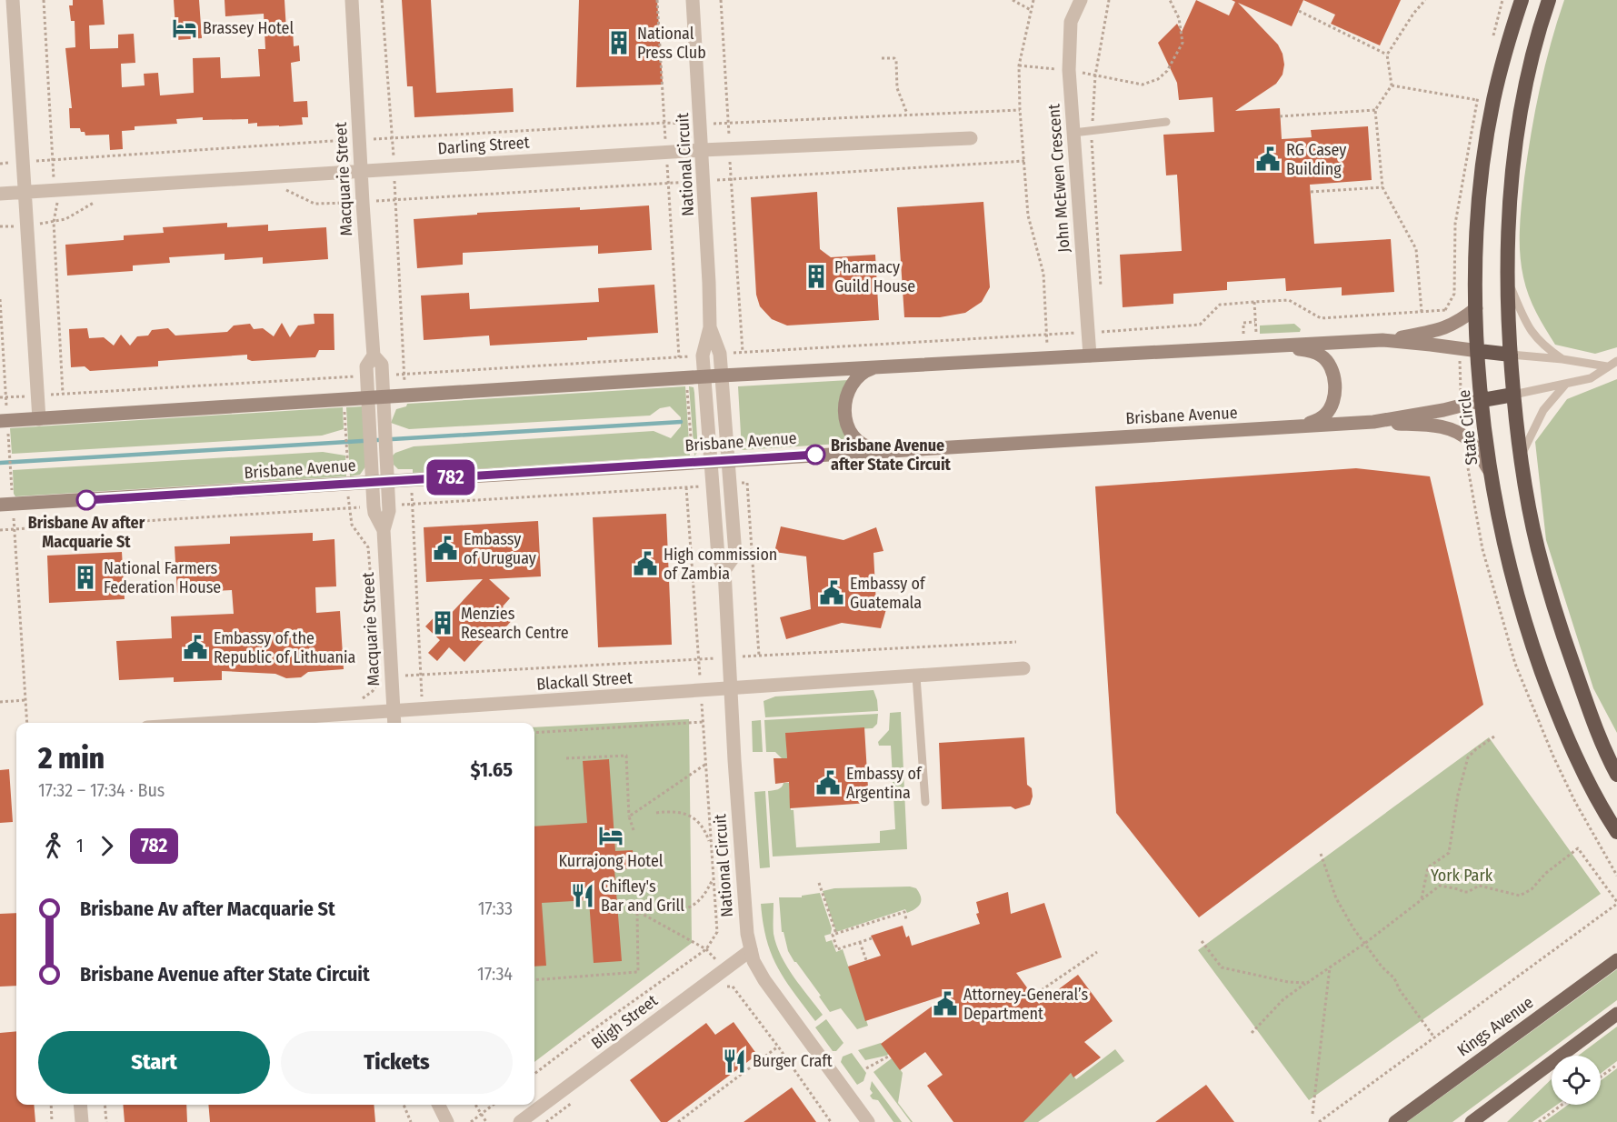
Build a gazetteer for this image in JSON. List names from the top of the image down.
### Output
{
  "streets": {
    "highway": ["Brisbane Avenue", "State Circle"],
    "main road": ["Kings Avenue"],
    "street": [
      "Darling Street",
      "National Circuit",
      "John McEwen Crescent",
      "Macquarie Street",
      "Blackall Street",
      "Bligh Street"
    ]
  },
  "crossings": [
    ["Darling Street", "National Circuit"],
    ["Darling Street", "Macquarie Street"],
    ["National Circuit", "Brisbane Avenue"],
    ["National Circuit", "Blackall Street"],
    ["National Circuit", "Bligh Street"],
    ["Macquarie Street", "Brisbane Avenue"],
    ["Macquarie Street", "Blackall Street"],
    ["Brisbane Avenue", "State Circle"]
  ],
  "parks": ["York Park"],
  "places": {
    "hotel": ["Brassey Hotel", "Kurrajong Hotel"],
    "building": [
      "National Press Club",
      "Pharmacy Guild House",
      "National Farmers Federation House",
      "Menzies Research Centre"
    ],
    "public building": [
      "RG Casey Building",
      "Embassy of Uruguay",
      "High commission of Zambia",
      "Embassy of Guatemala",
      "Embassy of the Republic of Lithuania",
      "Embassy of Argentina",
      "Attorney-General’s Department"
    ],
    "other": ["Brisbane Avenue after State Circuit", "Brisbane Av after Macquarie St"],
    "restaurant": ["Chifley's Bar and Grill", "Burger Craft"]
  },
  "lines": ["bus line 782"],
  "page": {
    "on_map": "782",
    "heading": ["2 min", "17:32 – 17:34 · Bus", "$1.65"],
    "legs": ["1", "782"],
    "list": [
      {
        "name": "Brisbane Av after Macquarie St",
        "value": "17:33"
      },
      {
        "name": "Brisbane Avenue after State Circuit",
        "value": "17:34"
      }
    ],
    "buttons": ["Start", "Tickets"]
  }
}
